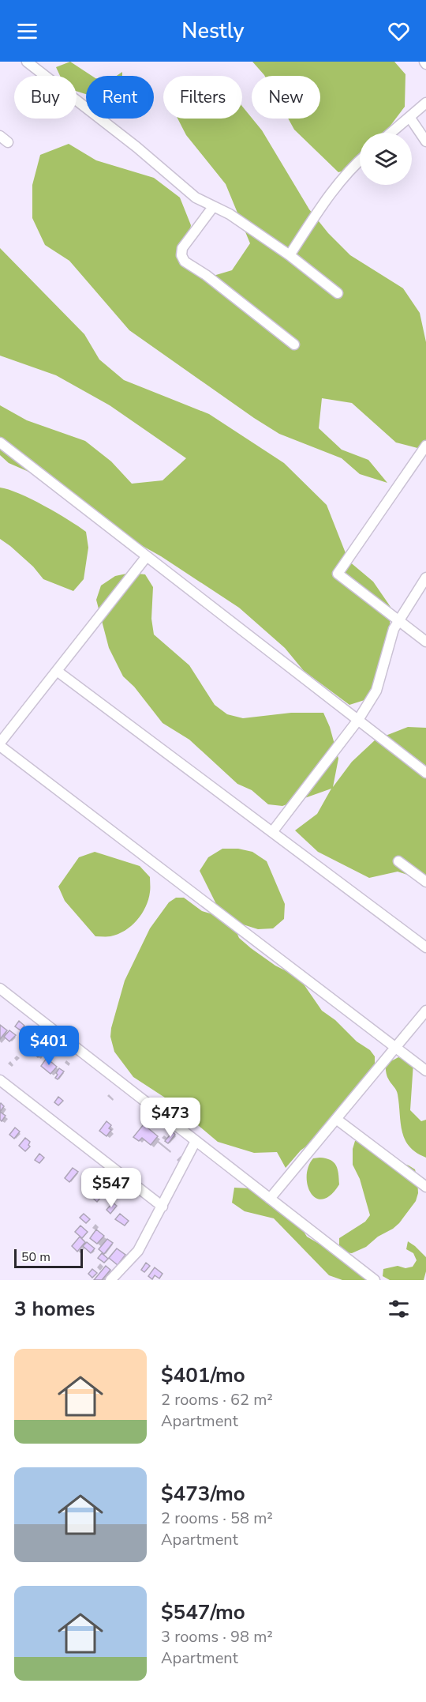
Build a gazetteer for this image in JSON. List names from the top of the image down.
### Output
{
  "scale_bar": "50 m",
  "page": {
    "header": "Nestly",
    "chip": [
      "Buy",
      "Rent",
      "Filters",
      "New"
    ],
    "price": ["$401", "$473", "$547"],
    "scale": "50 m",
    "heading": "3 homes",
    "list": [
      {
        "name": "$401/mo",
        "note": "2 rooms · 62 m² · Apartment"
      },
      {
        "name": "$473/mo",
        "note": "2 rooms · 58 m² · Apartment"
      },
      {
        "name": "$547/mo",
        "note": "3 rooms · 98 m² · Apartment"
      }
    ]
  }
}
